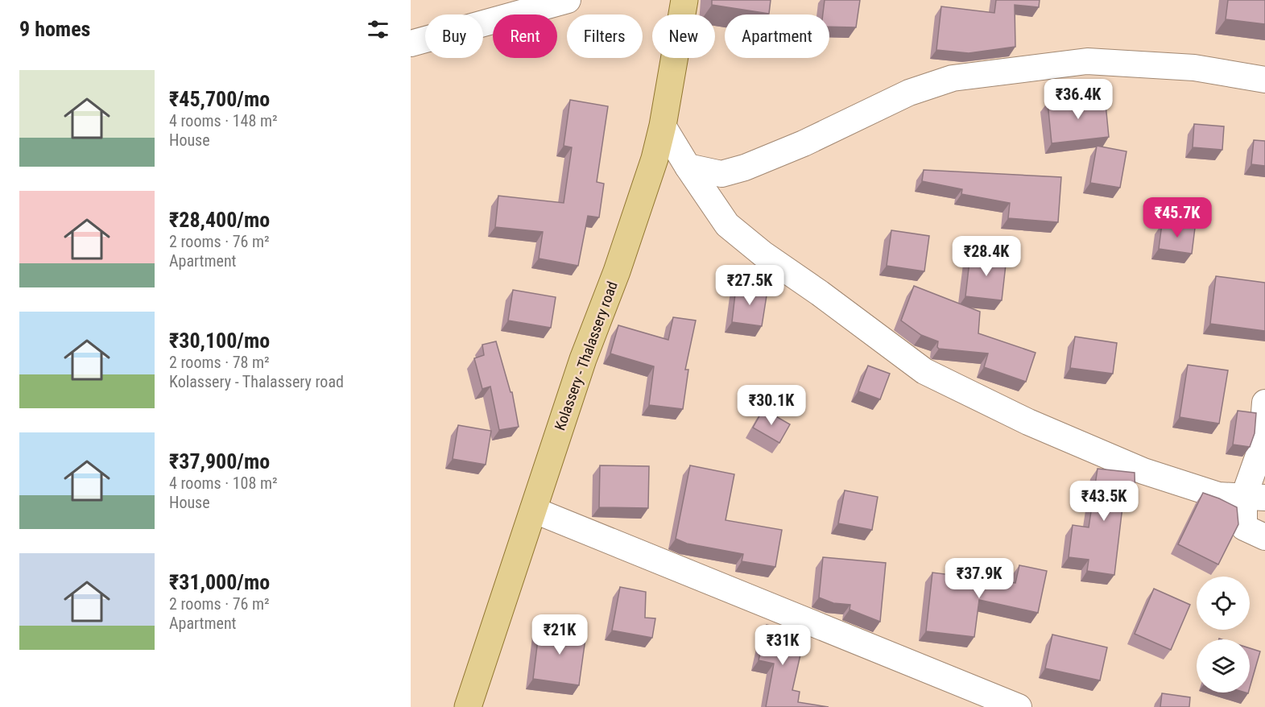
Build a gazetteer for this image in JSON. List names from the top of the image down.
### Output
{
  "streets": {
    "main road": ["Kolassery - Thalassery road"]
  },
  "page": {
    "heading": "9 homes",
    "chip": [
      "Buy",
      "Rent",
      "Filters",
      "New",
      "Apartment"
    ],
    "list": [
      {
        "name": "₹45,700/mo",
        "note": "4 rooms · 148 m² · House"
      },
      {
        "name": "₹28,400/mo",
        "note": "2 rooms · 76 m² · Apartment"
      },
      {
        "name": "₹30,100/mo",
        "note": "2 rooms · 78 m² · Kolassery - Thalassery road"
      },
      {
        "name": "₹37,900/mo",
        "note": "4 rooms · 108 m² · House"
      },
      {
        "name": "₹31,000/mo",
        "note": "2 rooms · 76 m² · Apartment"
      }
    ],
    "price": [
      "₹36.4K",
      "₹45.7K",
      "₹28.4K",
      "₹27.5K",
      "₹30.1K",
      "₹43.5K",
      "₹37.9K",
      "₹21K",
      "₹31K"
    ]
  }
}
